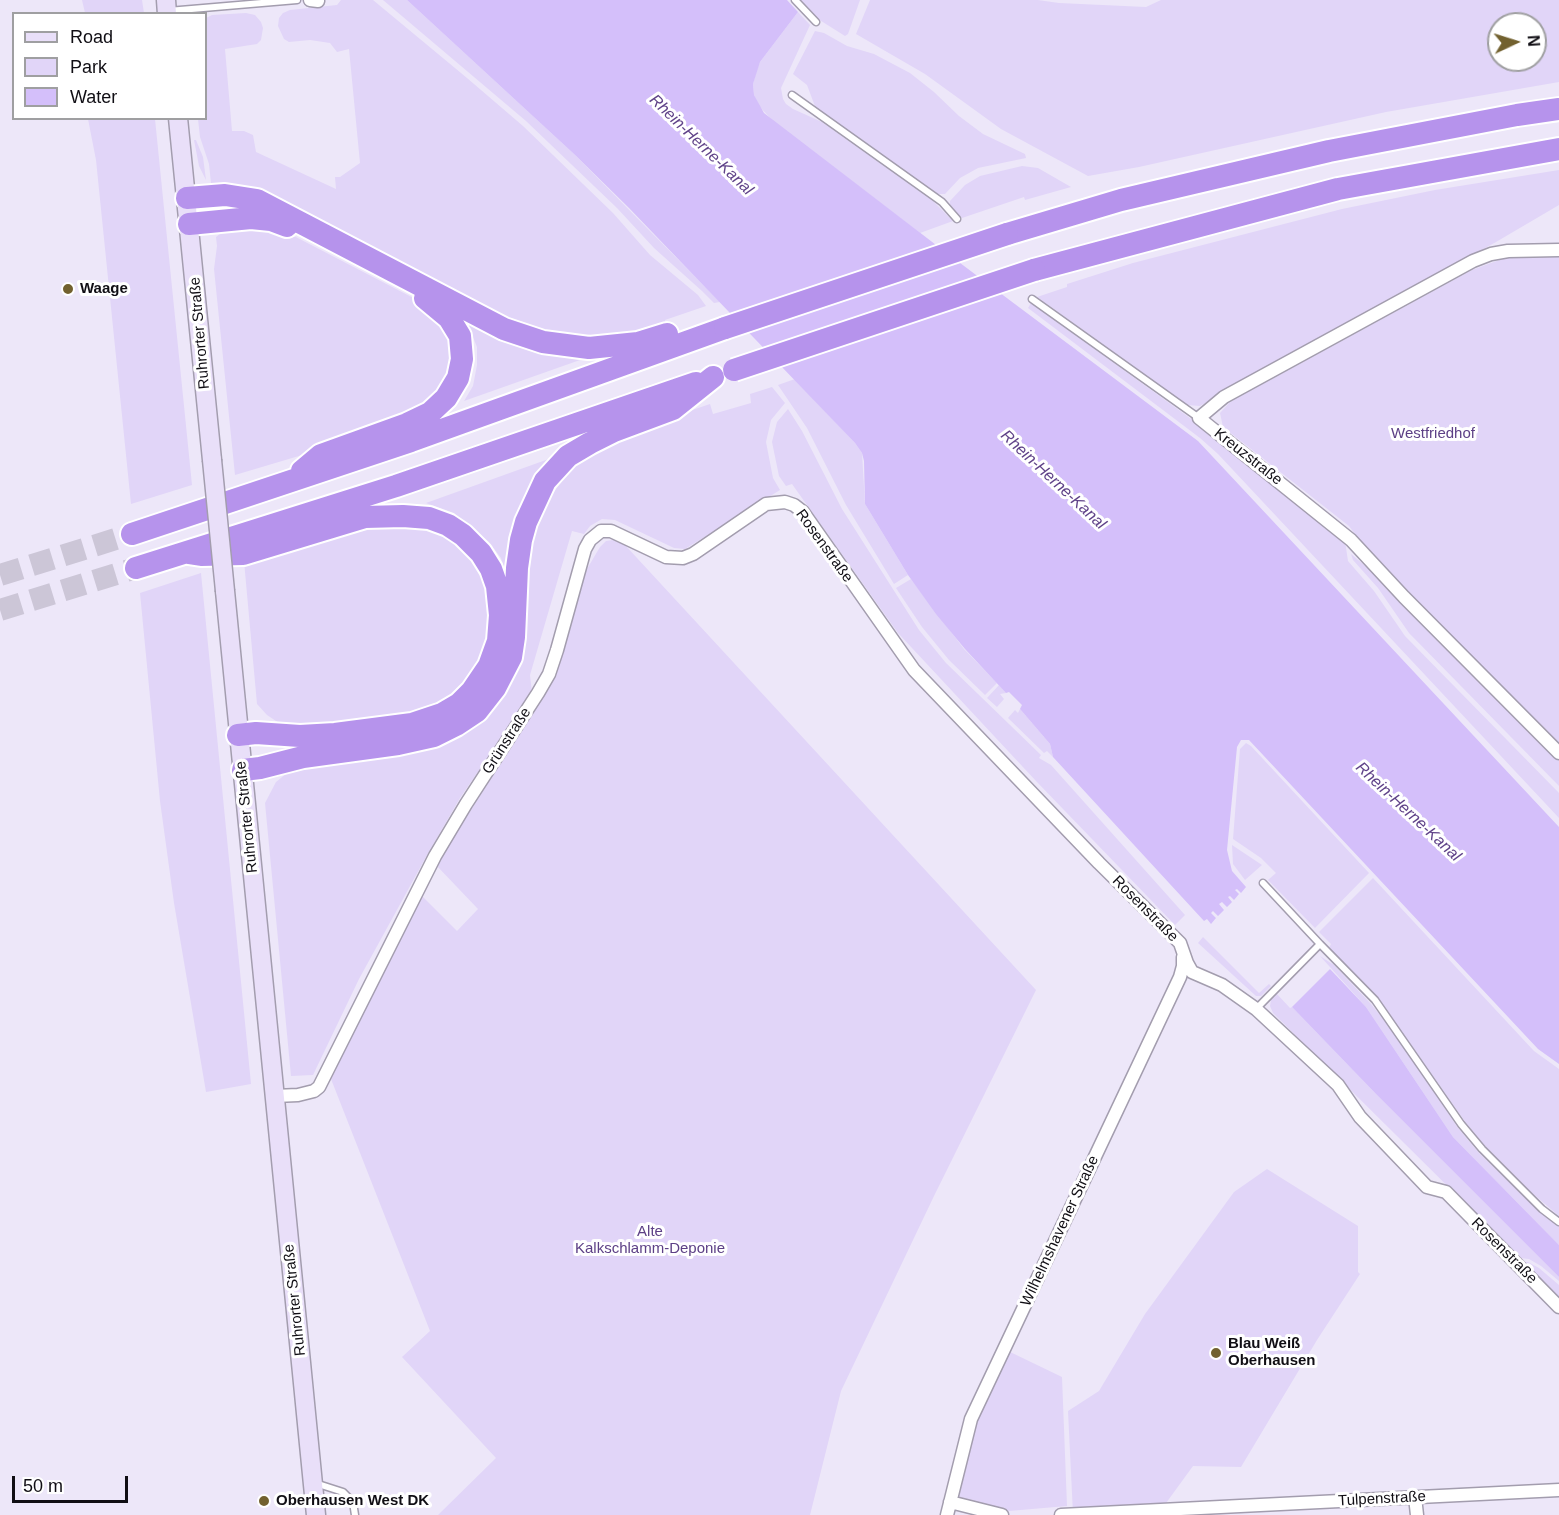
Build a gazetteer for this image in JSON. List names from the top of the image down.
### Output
{
  "streets": {
    "main road": ["Ruhrorter Straße"],
    "street": [
      "Kreuzstraße",
      "Rosenstraße",
      "Grünstraße",
      "Wilhelmshavener Straße",
      "Tulpenstraße"
    ]
  },
  "crossings": [
    ["Ruhrorter Straße", "Grünstraße"],
    ["Rosenstraße", "Grünstraße"],
    ["Rosenstraße", "Wilhelmshavener Straße"]
  ],
  "water": ["Rhein-Herne-Kanal"],
  "parks": ["Westfriedhof", "Alte Kalkschlamm-Deponie"],
  "places": ["Waage", "Blau Weiß Oberhausen", "Oberhausen West DK"],
  "legend": ["Road", "Park", "Water"],
  "scale_bar": "50 m",
  "north": "right"
}
